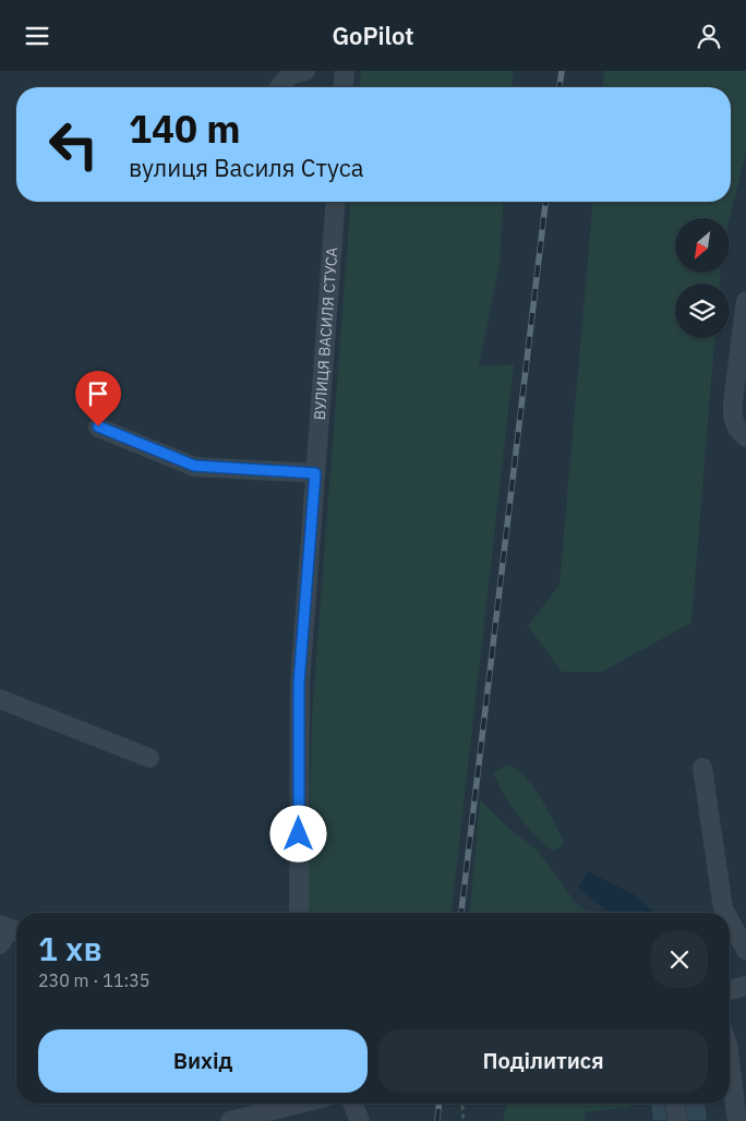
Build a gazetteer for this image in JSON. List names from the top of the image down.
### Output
{
  "streets": {
    "street": ["ВУЛИЦЯ ВАСИЛЯ СТУСА"]
  },
  "north": "bottom left",
  "page": {
    "header": "GoPilot",
    "turn": ["140 m", "вулиця Василя Стуса"],
    "heading": ["1 хв", "230 m · 11:35"],
    "buttons": ["Вихід", "Поділитися"]
  }
}
